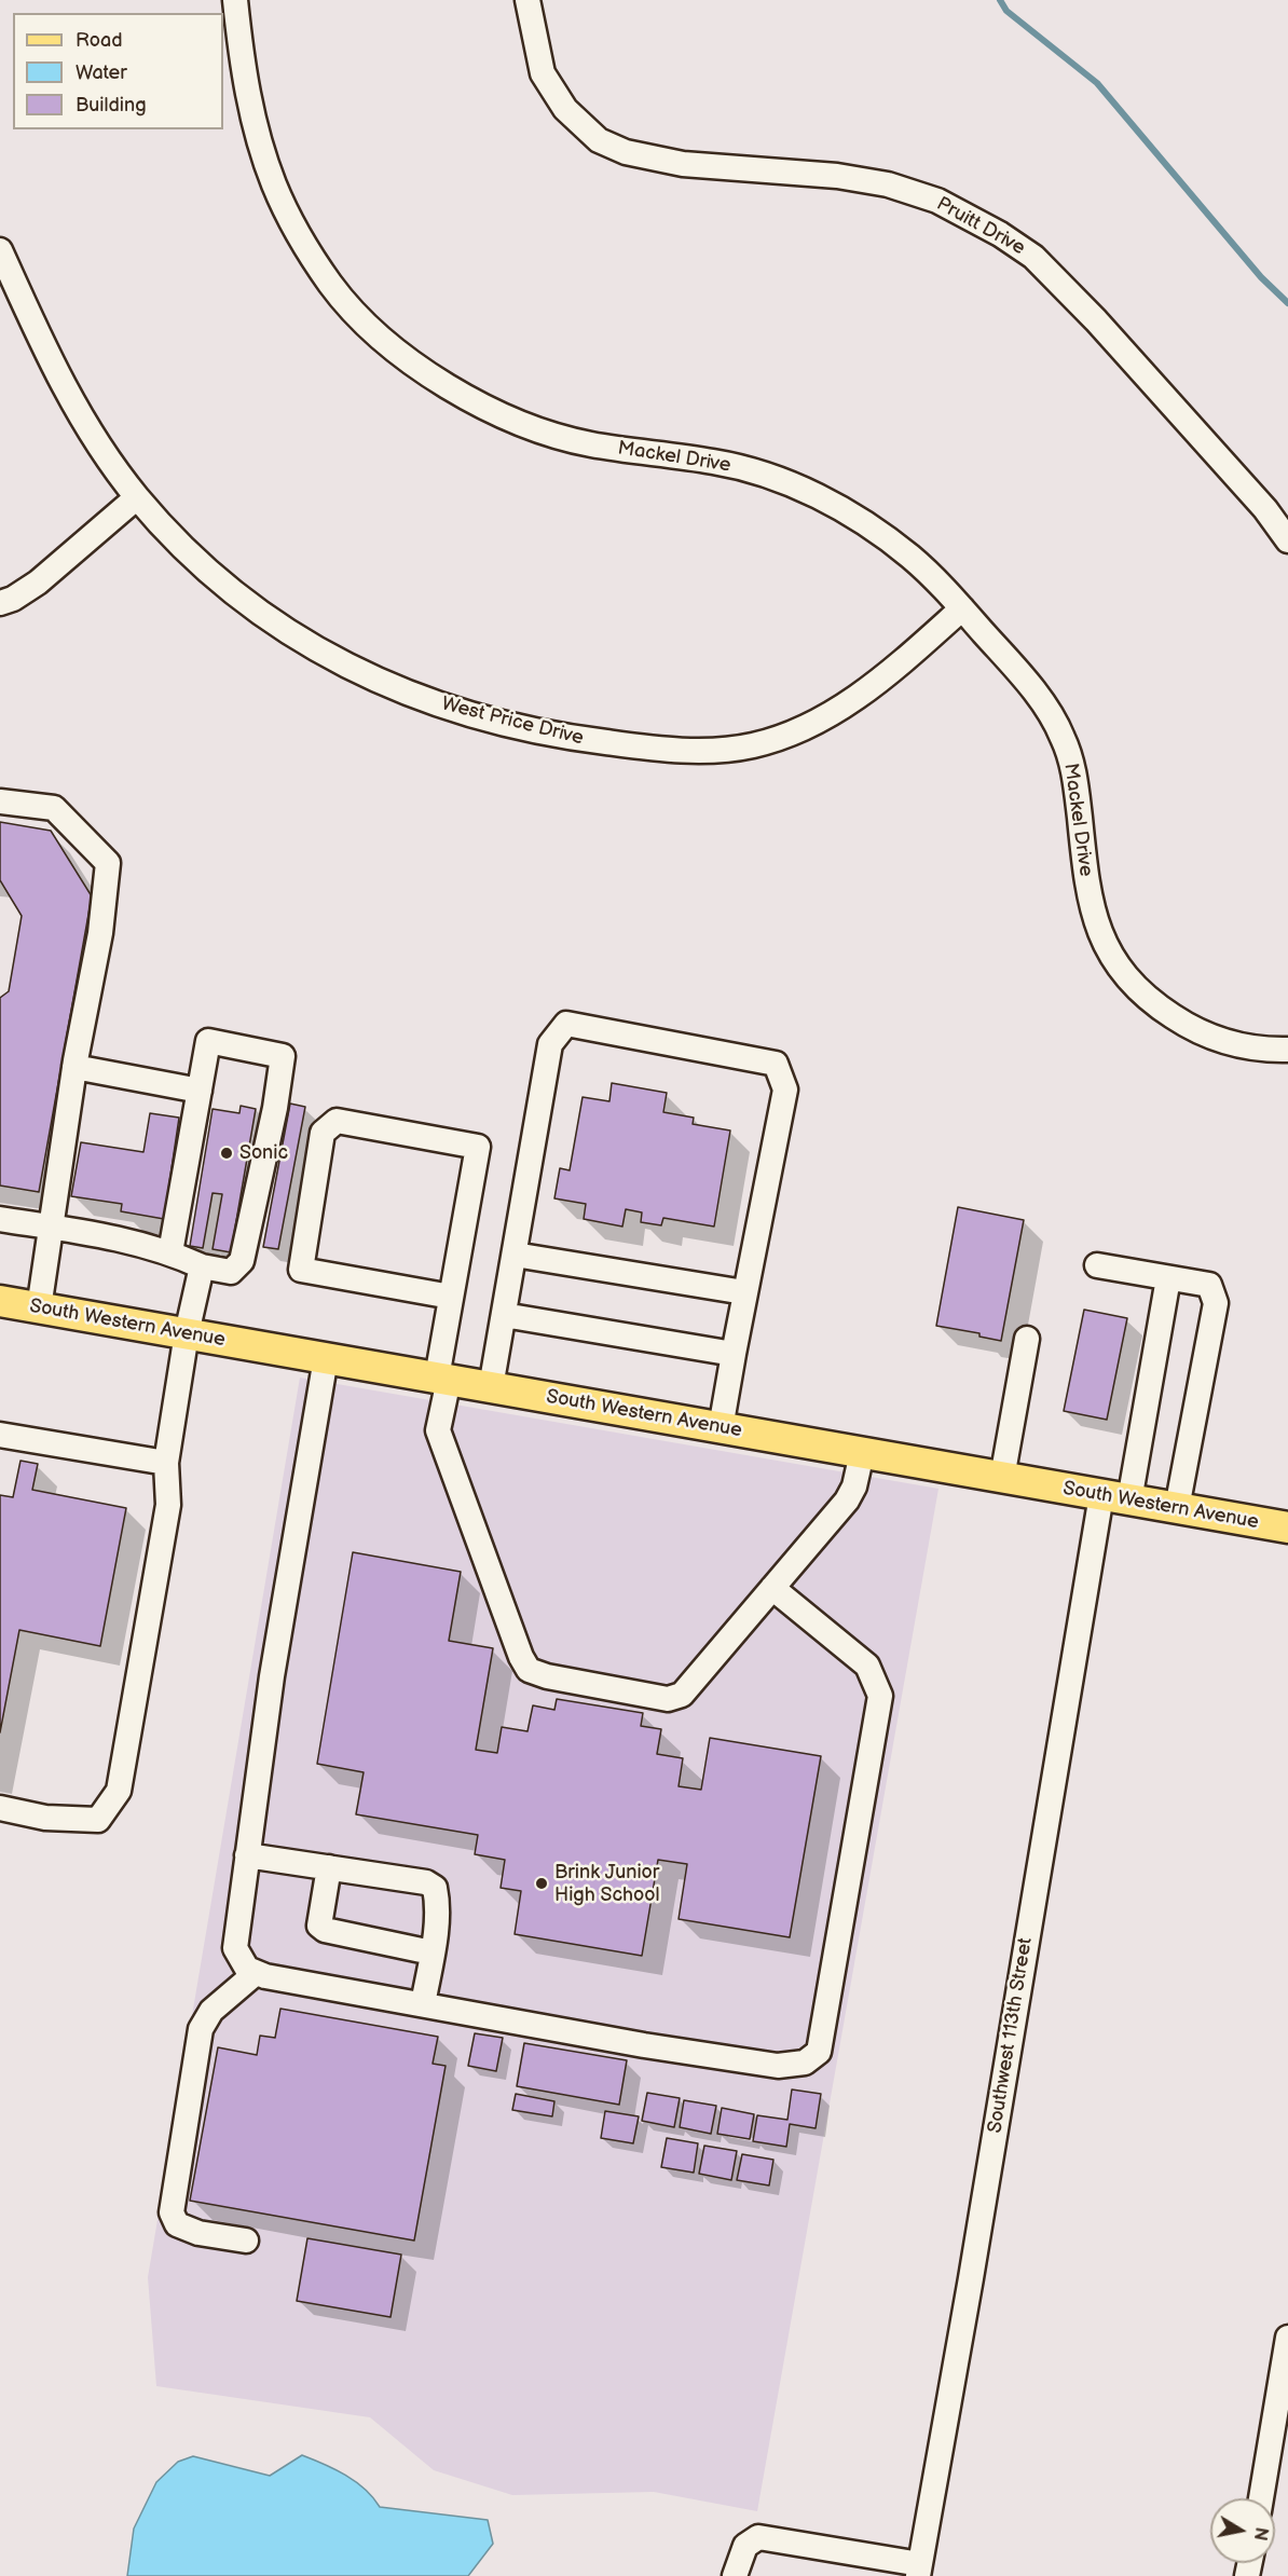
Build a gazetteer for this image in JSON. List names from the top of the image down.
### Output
{
  "streets": {
    "main road": ["South Western Avenue"],
    "street": [
      "Pruitt Drive",
      "Mackel Drive",
      "West Price Drive",
      "Southwest 113th Street"
    ]
  },
  "crossings": [
    ["Mackel Drive", "West Price Drive"],
    ["South Western Avenue", "Southwest 113th Street"]
  ],
  "places": ["Sonic", "Brink Junior High School"],
  "legend": ["Road", "Water", "Building"],
  "north": "right"
}
